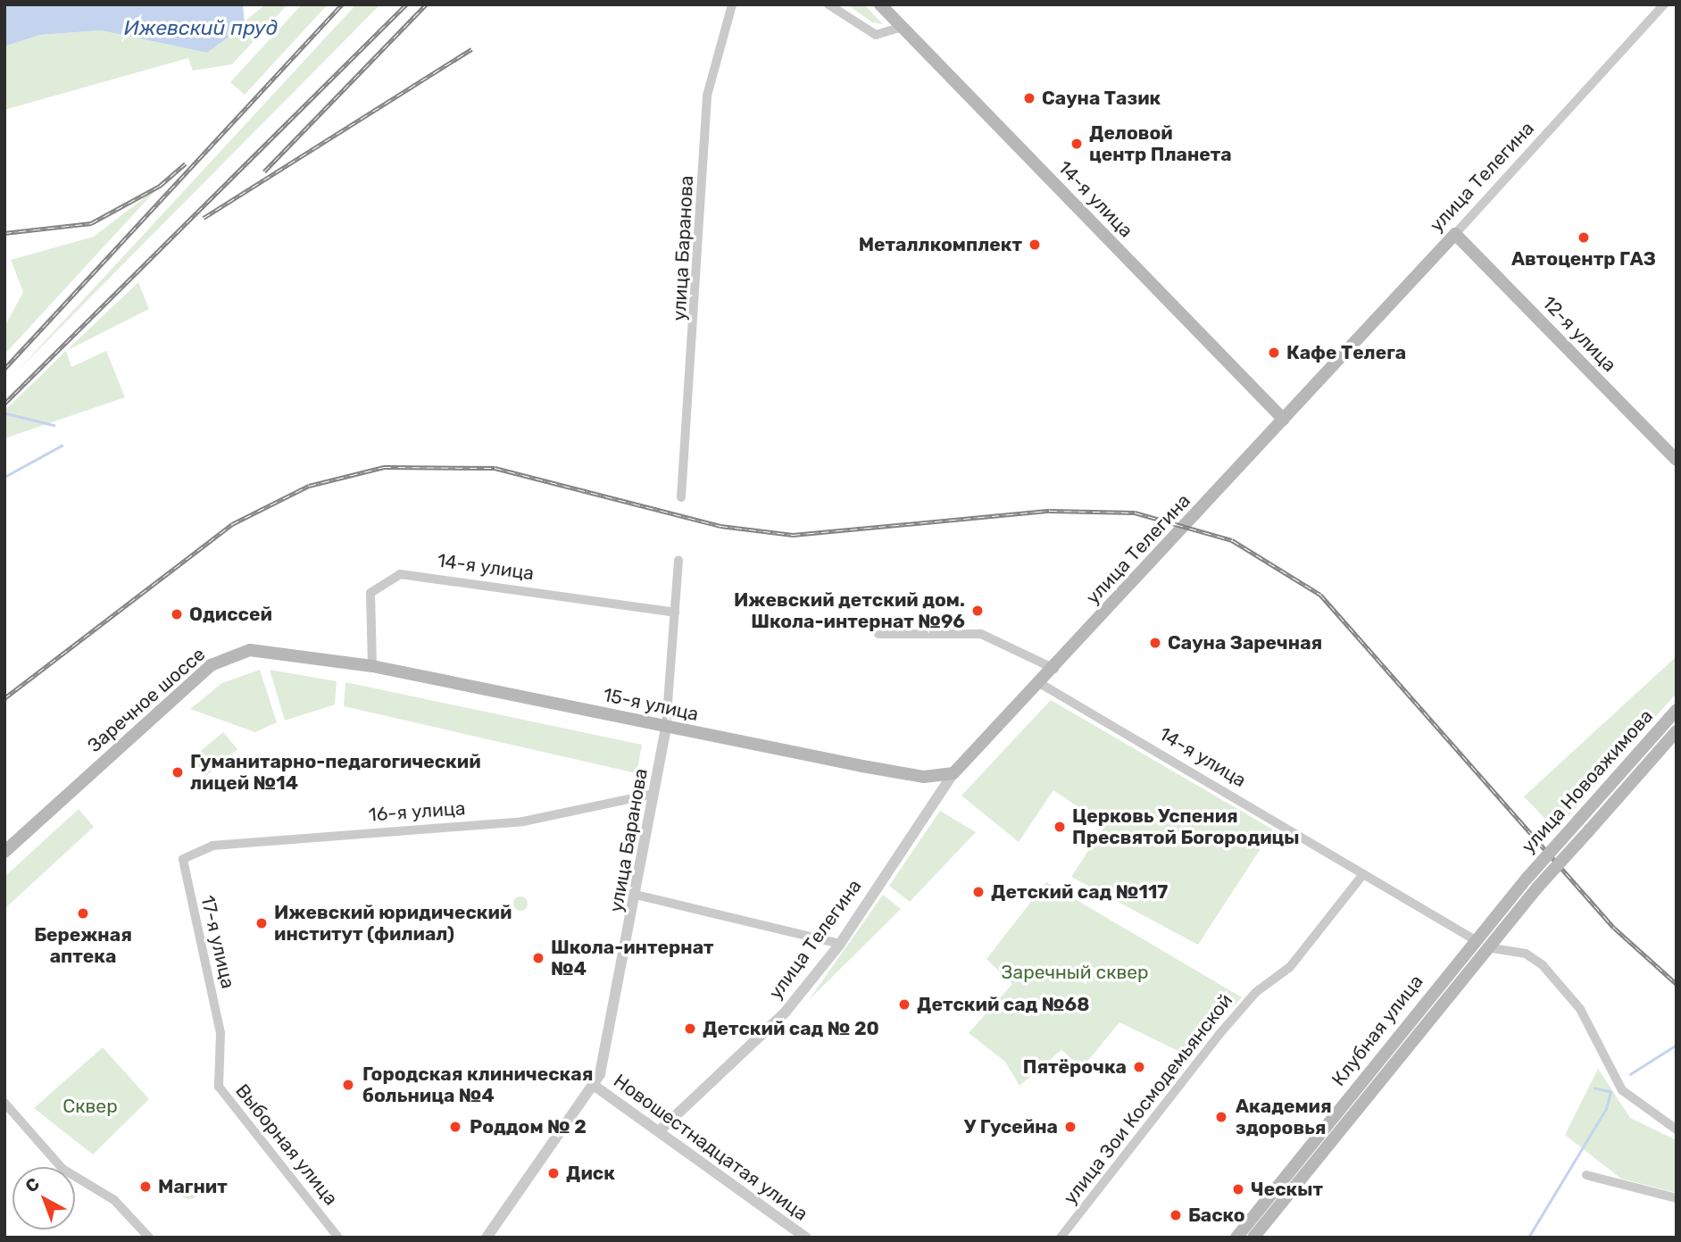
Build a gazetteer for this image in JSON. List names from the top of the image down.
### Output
{
  "streets": {
    "main road": [
      "улица Телегина",
      "14-я улица",
      "12-я улица",
      "Заречное шоссе",
      "15-я улица",
      "улица Новоажимова",
      "Клубная улица"
    ],
    "street": [
      "улица Баранова",
      "16-я улица",
      "17-я улица",
      "улица Зои Космодемьянской",
      "Выборная улица",
      "Новошестнадцатая улица"
    ]
  },
  "crossings": [
    ["улица Телегина", "14-я улица"],
    ["улица Телегина", "12-я улица"],
    ["улица Телегина", "15-я улица"],
    ["улица Телегина", "Новошестнадцатая улица"],
    ["14-я улица", "улица Баранова"],
    ["14-я улица", "15-я улица"],
    ["14-я улица", "Клубная улица"],
    ["14-я улица", "улица Зои Космодемьянской"],
    ["улица Баранова", "15-я улица"],
    ["улица Баранова", "16-я улица"],
    ["улица Баранова", "Новошестнадцатая улица"],
    ["Заречное шоссе", "15-я улица"],
    ["улица Новоажимова", "Клубная улица"],
    ["16-я улица", "17-я улица"],
    ["17-я улица", "Выборная улица"]
  ],
  "water": ["Ижевский пруд"],
  "parks": ["Заречный сквер", "Сквер"],
  "places": [
    "Сауна Тазик",
    "Деловой центр Планета",
    "Автоцентр ГАЗ",
    "Металлкомплект",
    "Кафе Телега",
    "Ижевский детский дом. Школа-интернат №96",
    "Одиссей",
    "Сауна Заречная",
    "Гуманитарно-педагогический лицей №14",
    "Церковь Успения Пресвятой Богородицы",
    "Детский сад №117",
    "Бережная аптека",
    "Ижевский юридический институт (филиал)",
    "Школа-интернат №4",
    "Детский сад №68",
    "Детский сад № 20",
    "Пятёрочка",
    "Городская клиническая больница №4",
    "Академия здоровья",
    "Роддом № 2",
    "У Гусейна",
    "Диск",
    "Магнит",
    "Ческыт",
    "Баско"
  ],
  "north": "top left"
}
